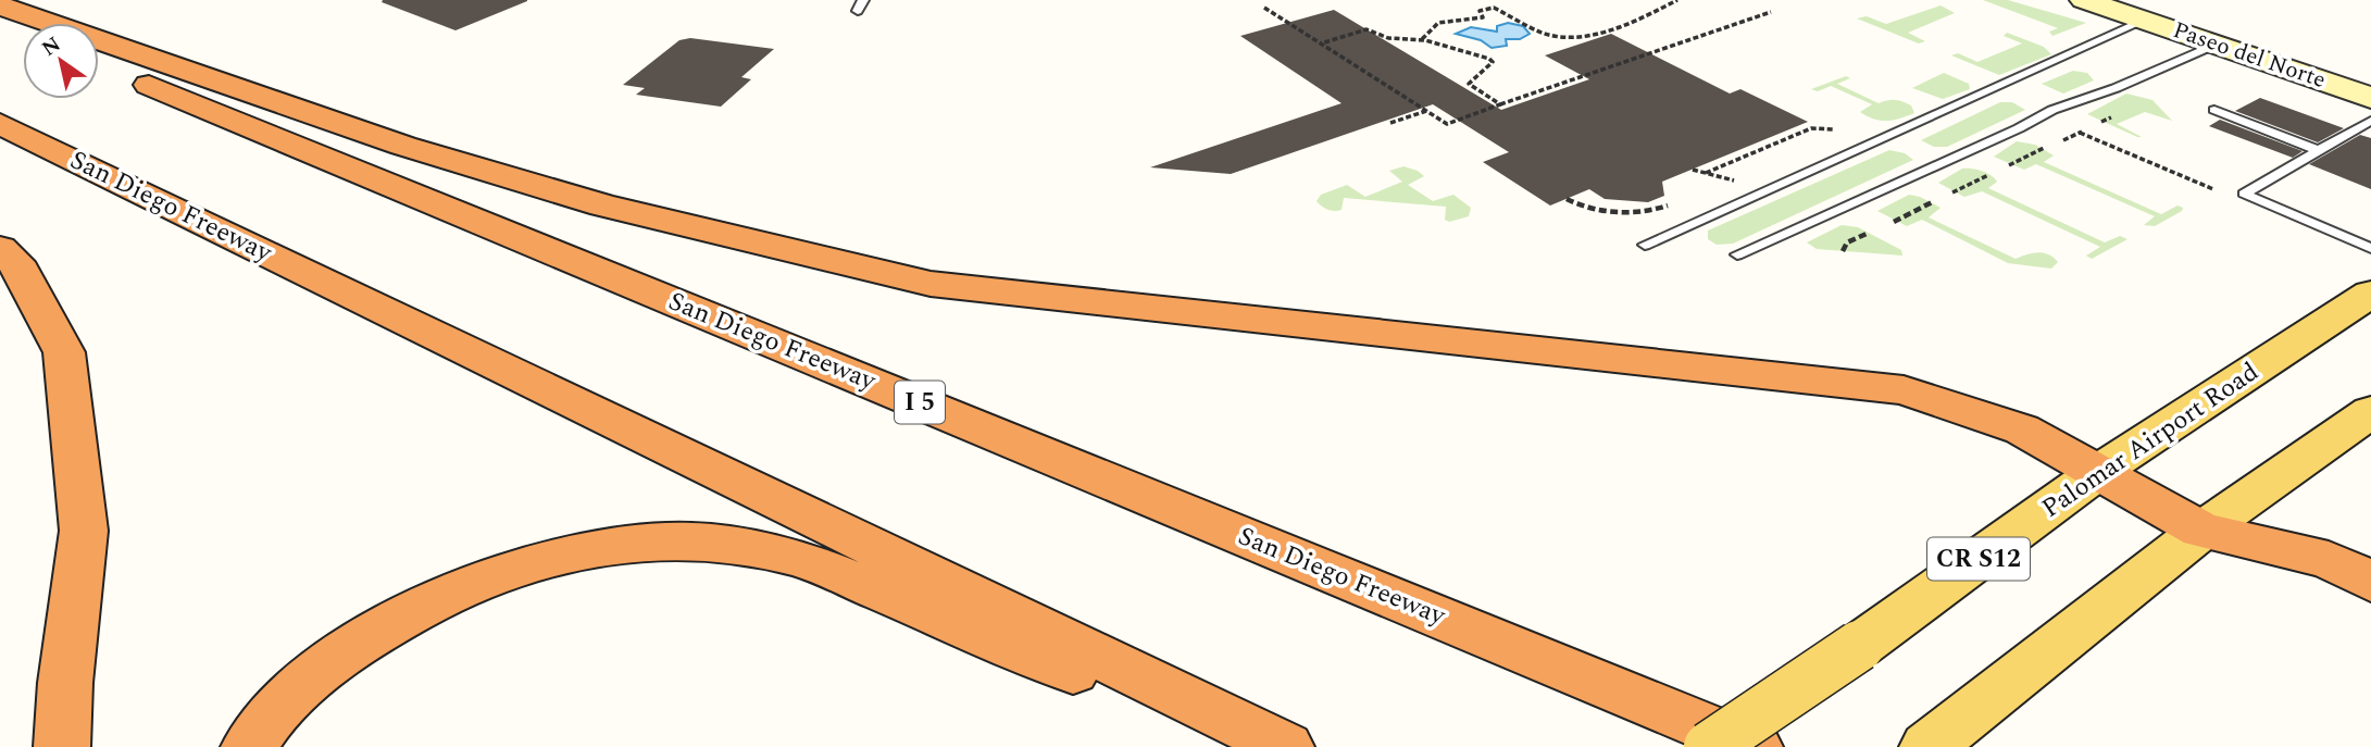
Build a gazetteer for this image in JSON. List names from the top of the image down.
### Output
{
  "streets": {
    "highway": ["San Diego Freeway", "I 5"],
    "main road": ["Paseo del Norte", "Palomar Airport Road", "CR S12"]
  },
  "north": "top left"
}
